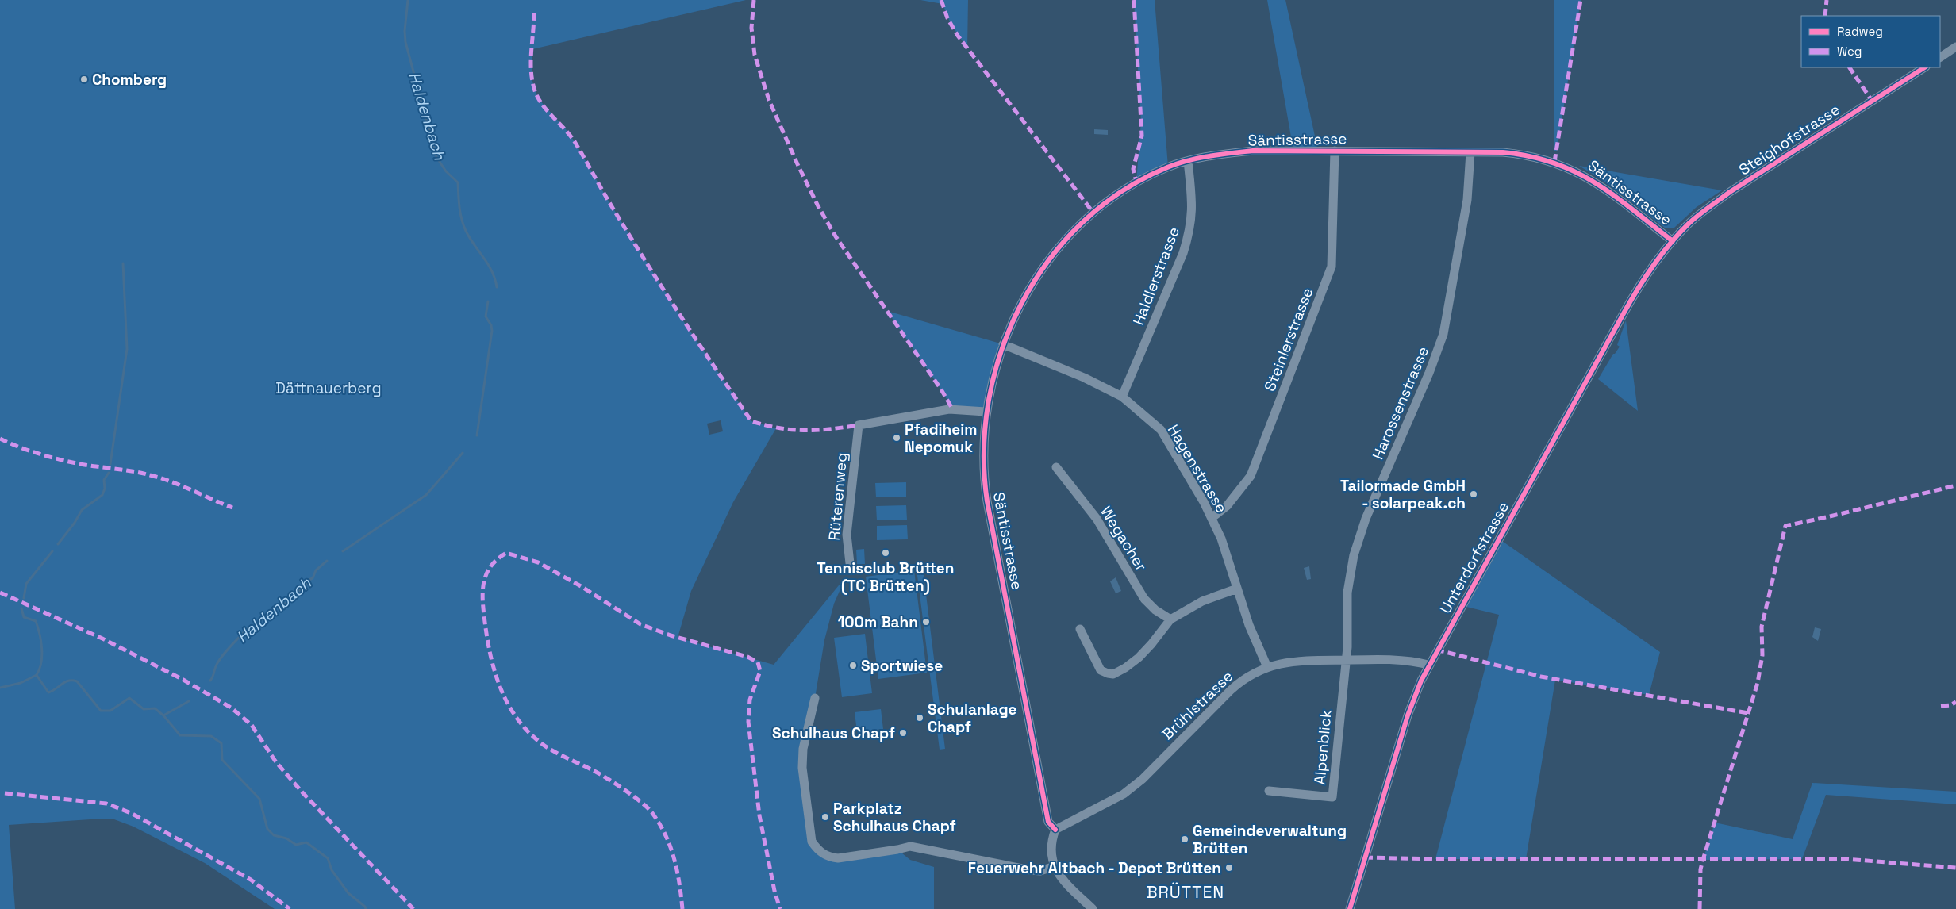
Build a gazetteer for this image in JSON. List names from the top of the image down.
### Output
{
  "streets": {
    "street": [
      "Säntisstrasse",
      "Steighofstrasse",
      "Haldlerstrasse",
      "Steinlerstrasse",
      "Harossenstrasse",
      "Hagenstrasse",
      "Rüterenweg",
      "Wegacher",
      "Unterdorfstrasse",
      "Brühlstrasse",
      "Alpenblick"
    ]
  },
  "crossings": [
    ["Säntisstrasse", "Steighofstrasse"],
    ["Säntisstrasse", "Haldlerstrasse"],
    ["Säntisstrasse", "Steinlerstrasse"],
    ["Säntisstrasse", "Harossenstrasse"],
    ["Säntisstrasse", "Hagenstrasse"],
    ["Säntisstrasse", "Rüterenweg"],
    ["Säntisstrasse", "Unterdorfstrasse"],
    ["Säntisstrasse", "Brühlstrasse"],
    ["Steighofstrasse", "Unterdorfstrasse"],
    ["Haldlerstrasse", "Hagenstrasse"],
    ["Steinlerstrasse", "Hagenstrasse"],
    ["Harossenstrasse", "Brühlstrasse"],
    ["Harossenstrasse", "Alpenblick"],
    ["Hagenstrasse", "Brühlstrasse"],
    ["Unterdorfstrasse", "Brühlstrasse"],
    ["Brühlstrasse", "Alpenblick"]
  ],
  "districts": ["BRÜTTEN"],
  "water": ["Haldenbach"],
  "parks": ["Dättnauerberg"],
  "places": [
    "Chomberg",
    "Pfadiheim Nepomuk",
    "Tailormade GmbH - solarpeak.ch",
    "Tennisclub Brütten (TC Brütten)",
    "100m Bahn",
    "Sportwiese",
    "Schulanlage Chapf",
    "Schulhaus Chapf",
    "Parkplatz Schulhaus Chapf",
    "Gemeindeverwaltung Brütten",
    "Feuerwehr Altbach - Depot Brütten"
  ],
  "legend": ["Radweg", "Weg"]
}
